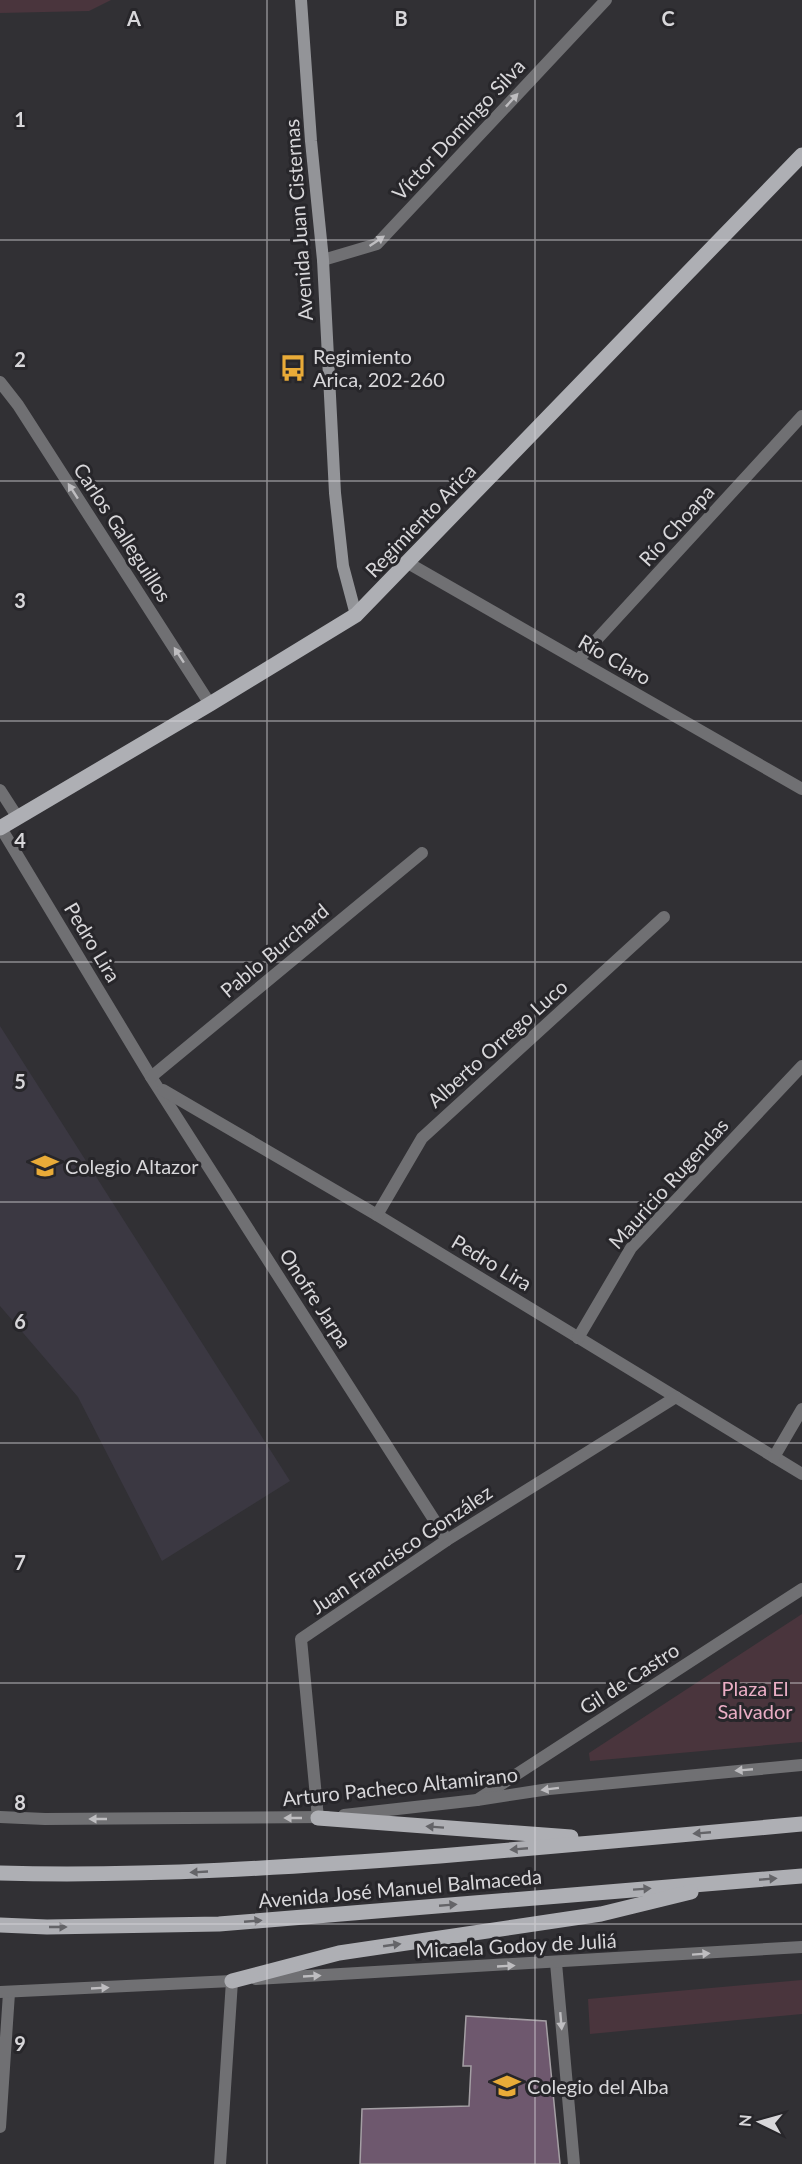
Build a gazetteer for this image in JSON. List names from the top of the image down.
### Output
{
  "streets": {
    "main road": ["Avenida Juan Cisternas", "Regimiento Arica", "Avenida José Manuel Balmaceda"],
    "street": [
      "Víctor Domingo Silva",
      "Río Choapa",
      "Carlos Galleguillos",
      "Río Claro",
      "Pedro Lira",
      "Pablo Burchard",
      "Alberto Orrego Luco",
      "Mauricio Rugendas",
      "Onofre Jarpa",
      "Juan Francisco González",
      "Gil de Castro",
      "Arturo Pacheco Altamirano",
      "Micaela Godoy de Juliá"
    ]
  },
  "crossings": [
    ["Víctor Domingo Silva", "Avenida Juan Cisternas"],
    ["Avenida Juan Cisternas", "Regimiento Arica"],
    ["Regimiento Arica", "Carlos Galleguillos"],
    ["Regimiento Arica", "Río Claro"],
    ["Regimiento Arica", "Pedro Lira"],
    ["Río Choapa", "Río Claro"],
    ["Pedro Lira", "Pablo Burchard"],
    ["Pedro Lira", "Alberto Orrego Luco"],
    ["Pedro Lira", "Mauricio Rugendas"],
    ["Pedro Lira", "Onofre Jarpa"],
    ["Pedro Lira", "Juan Francisco González"],
    ["Pablo Burchard", "Onofre Jarpa"],
    ["Onofre Jarpa", "Juan Francisco González"],
    ["Juan Francisco González", "Arturo Pacheco Altamirano"],
    ["Gil de Castro", "Arturo Pacheco Altamirano"]
  ],
  "one_way": [
    "Víctor Domingo Silva",
    "Carlos Galleguillos",
    "Arturo Pacheco Altamirano",
    "Micaela Godoy de Juliá"
  ],
  "parks": ["Plaza El Salvador"],
  "places": {
    "bus stop": ["Regimiento Arica, 202-260"],
    "school or university": ["Colegio Altazor", "Colegio del Alba"]
  },
  "north": "left",
  "grid": {
    "columns": ["A", "B", "C"],
    "rows": [
      "1",
      "2",
      "3",
      "4",
      "5",
      "6",
      "7",
      "8",
      "9"
    ]
  }
}
